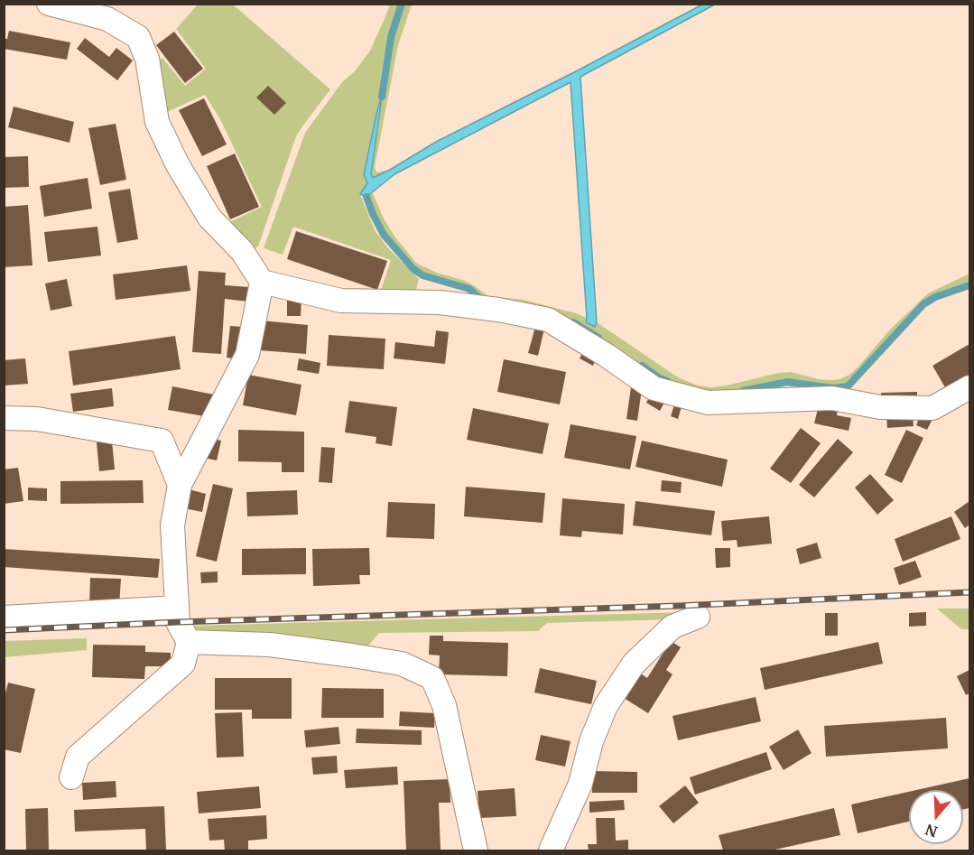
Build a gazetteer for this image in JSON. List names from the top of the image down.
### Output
{
  "north": "bottom"
}
